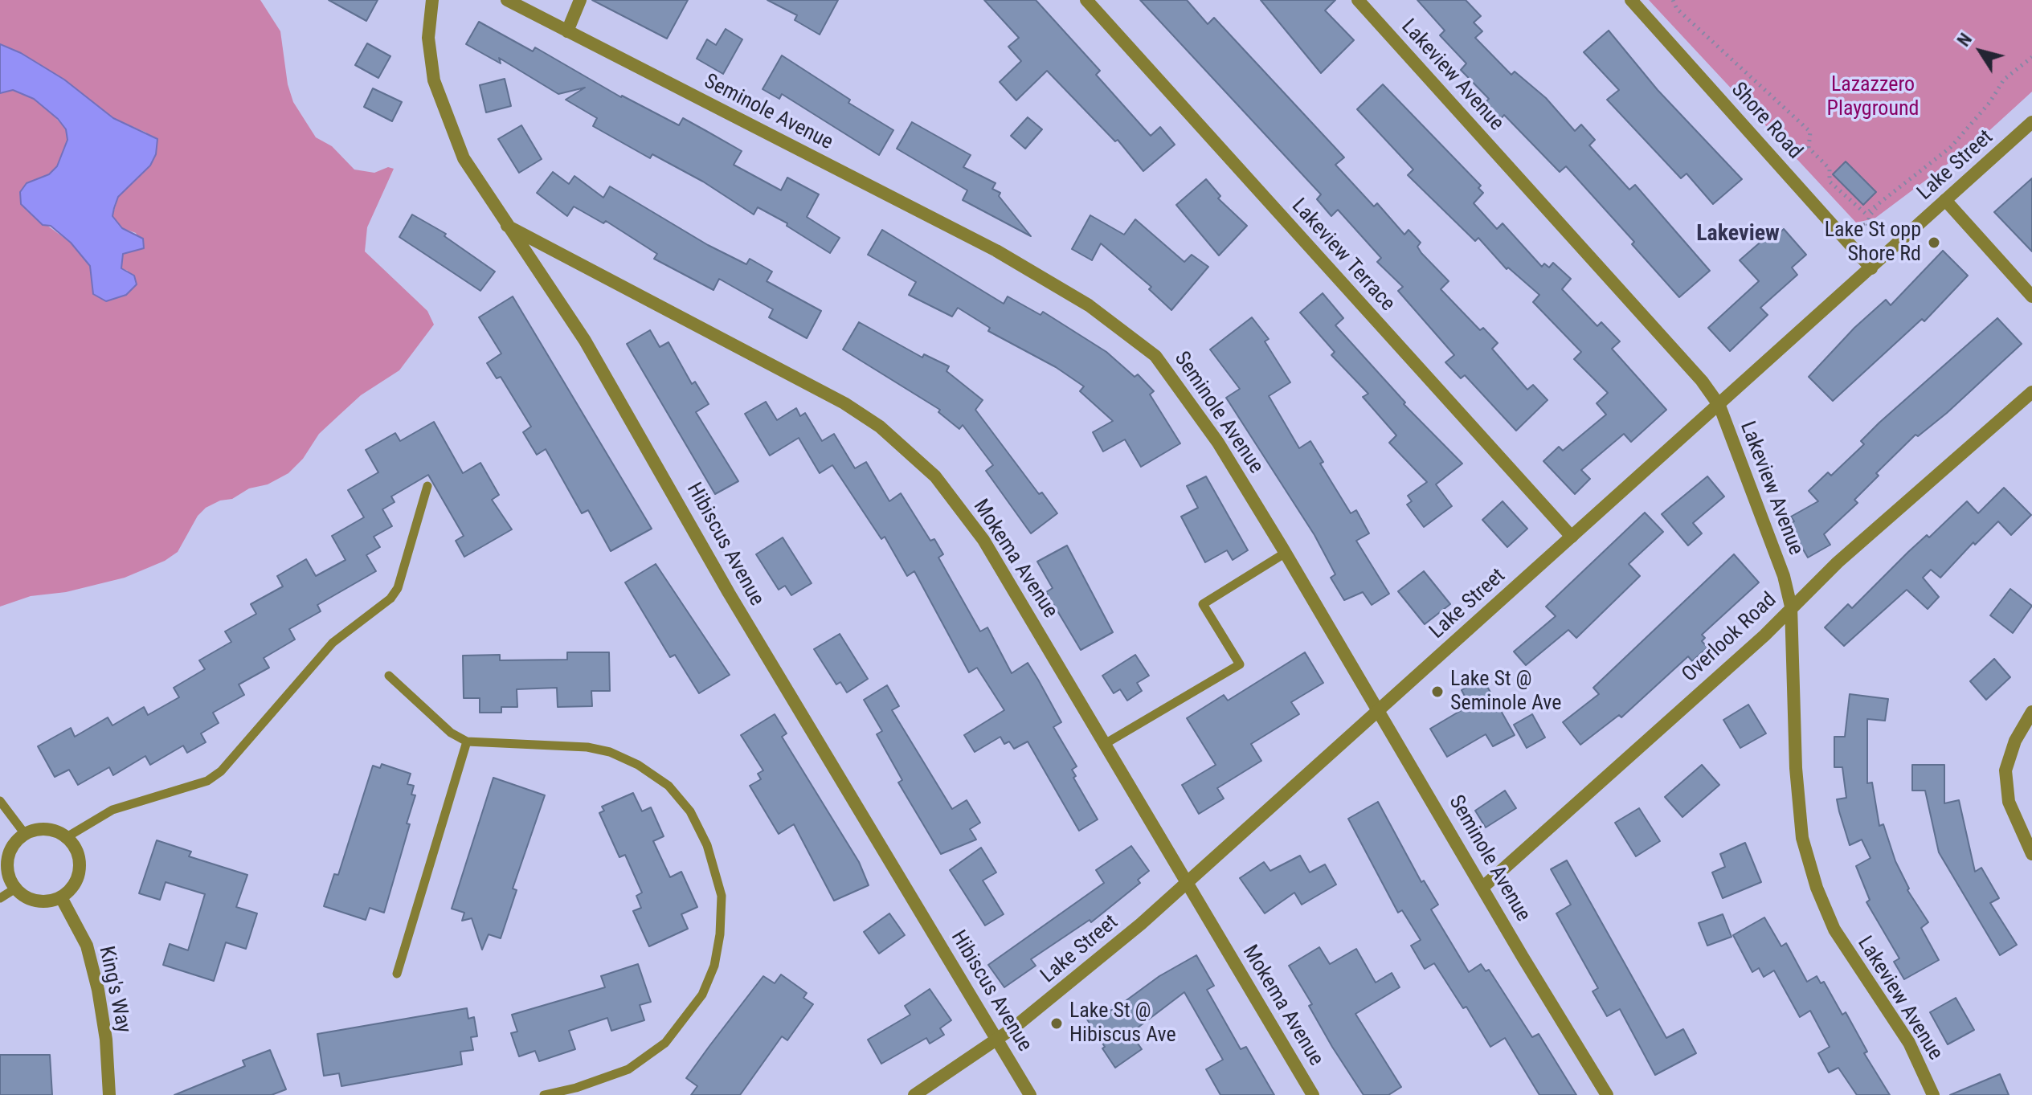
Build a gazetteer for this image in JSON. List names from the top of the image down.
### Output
{
  "streets": {
    "street": [
      "Lakeview Avenue",
      "Seminole Avenue",
      "Shore Road",
      "Lake Street",
      "Lakeview Terrace",
      "Hibiscus Avenue",
      "Mokema Avenue",
      "Overlook Road",
      "King's Way"
    ]
  },
  "crossings": [
    ["Lakeview Avenue", "Lake Street"],
    ["Lakeview Avenue", "Overlook Road"],
    ["Seminole Avenue", "Lake Street"],
    ["Seminole Avenue", "Overlook Road"],
    ["Shore Road", "Lake Street"],
    ["Lake Street", "Lakeview Terrace"],
    ["Lake Street", "Hibiscus Avenue"],
    ["Lake Street", "Mokema Avenue"],
    ["Hibiscus Avenue", "Mokema Avenue"]
  ],
  "districts": ["Lakeview"],
  "parks": ["Lazazzero Playground"],
  "places": ["Lake St opp Shore Rd", "Lake St @ Seminole Ave", "Lake St @ Hibiscus Ave"],
  "north": "top left"
}
